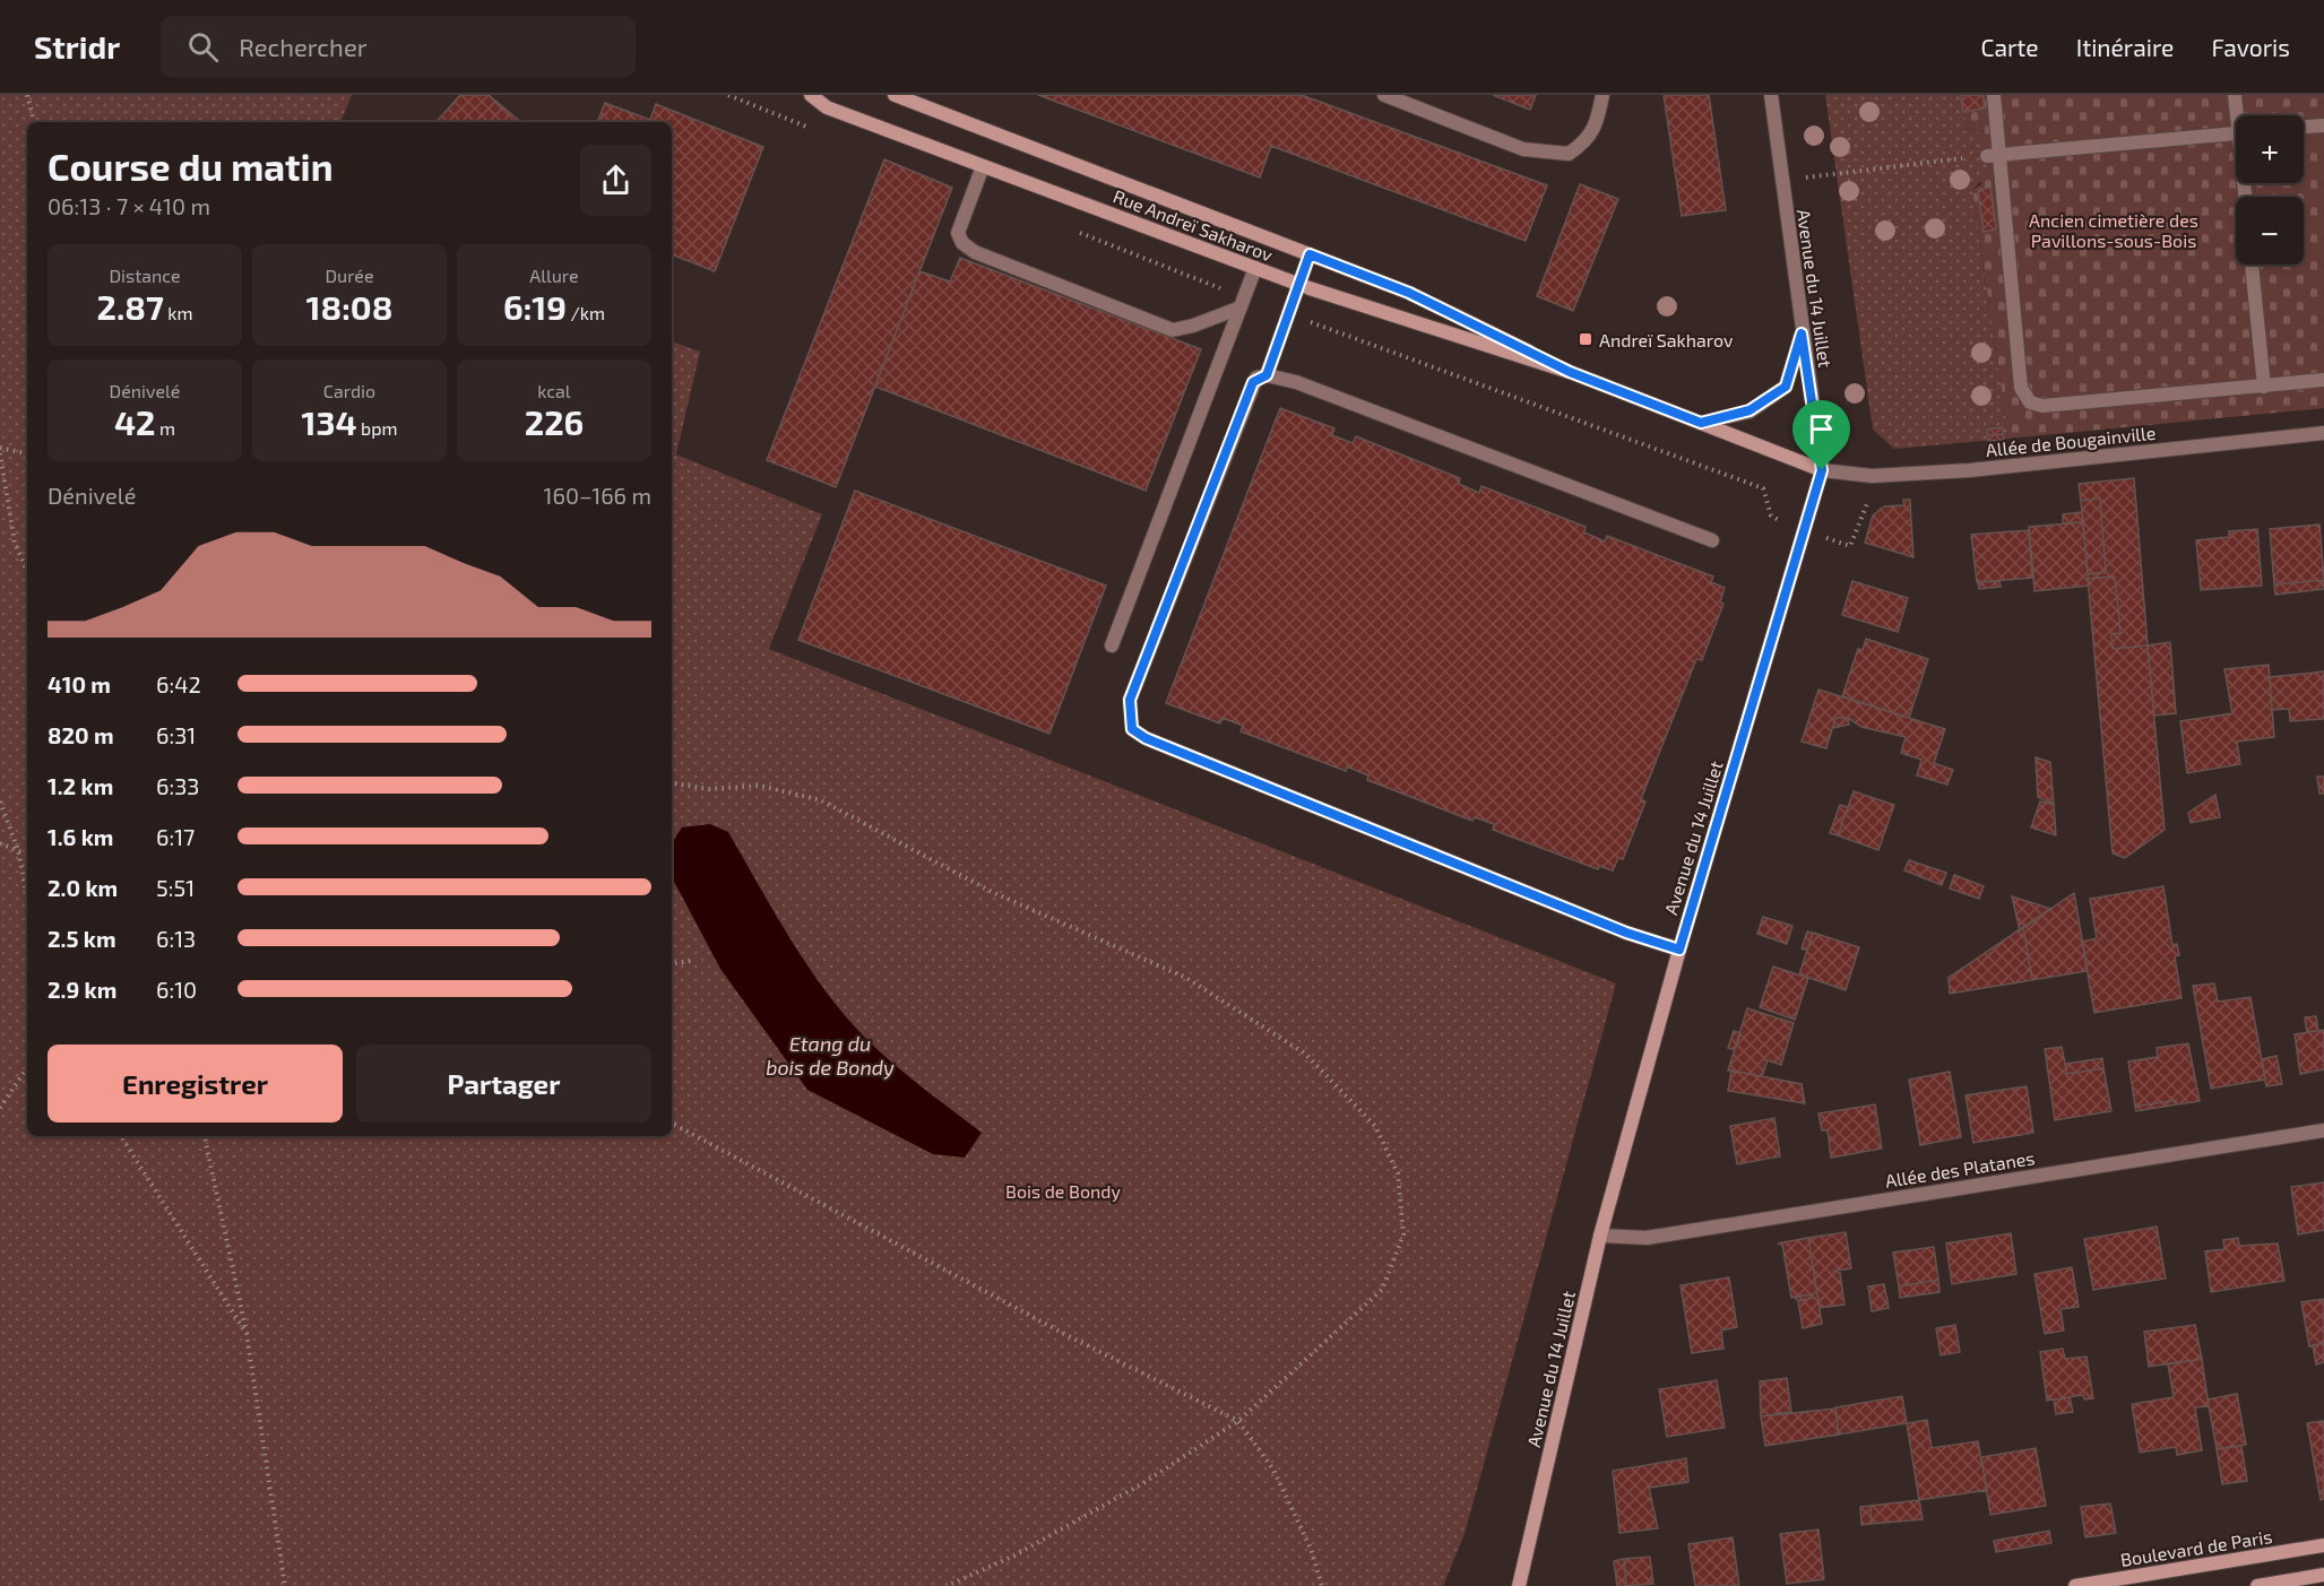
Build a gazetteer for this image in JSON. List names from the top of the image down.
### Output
{
  "streets": {
    "street": [
      "Rue Andreï Sakharov",
      "Avenue du 14 Juillet",
      "Allée de Bougainville",
      "Allée des Platanes",
      "Boulevard de Paris"
    ]
  },
  "crossings": [
    ["Rue Andreï Sakharov", "Avenue du 14 Juillet"],
    ["Rue Andreï Sakharov", "Allée de Bougainville"],
    ["Avenue du 14 Juillet", "Allée de Bougainville"],
    ["Avenue du 14 Juillet", "Allée des Platanes"]
  ],
  "water": ["Etang du bois de Bondy"],
  "parks": ["Ancien cimetière des Pavillons-sous-Bois", "Bois de Bondy"],
  "places": {
    "transit": ["Andreï Sakharov"]
  },
  "page": {
    "header": "Stridr",
    "search": "Rechercher",
    "nav": ["Carte", "Itinéraire", "Favoris"],
    "map_buttons": ["+", "−"],
    "heading": ["Course du matin", "06:13 · 7 × 410 m"],
    "stats": [
      ["Distance", "2.87 km"],
      ["Durée", "18:08"],
      ["Allure", "6:19 /km"],
      ["Dénivelé", "42 m"],
      ["Cardio", "134 bpm"],
      ["kcal", "226"]
    ],
    "chart": ["Dénivelé", "160–166 m"],
    "list": [
      {
        "name": "410 m",
        "note": "6:42"
      },
      {
        "name": "820 m",
        "note": "6:31"
      },
      {
        "name": "1.2 km",
        "note": "6:33"
      },
      {
        "name": "1.6 km",
        "note": "6:17"
      },
      {
        "name": "2.0 km",
        "note": "5:51"
      },
      {
        "name": "2.5 km",
        "note": "6:13"
      },
      {
        "name": "2.9 km",
        "note": "6:10"
      }
    ],
    "buttons": ["Enregistrer", "Partager"]
  }
}
